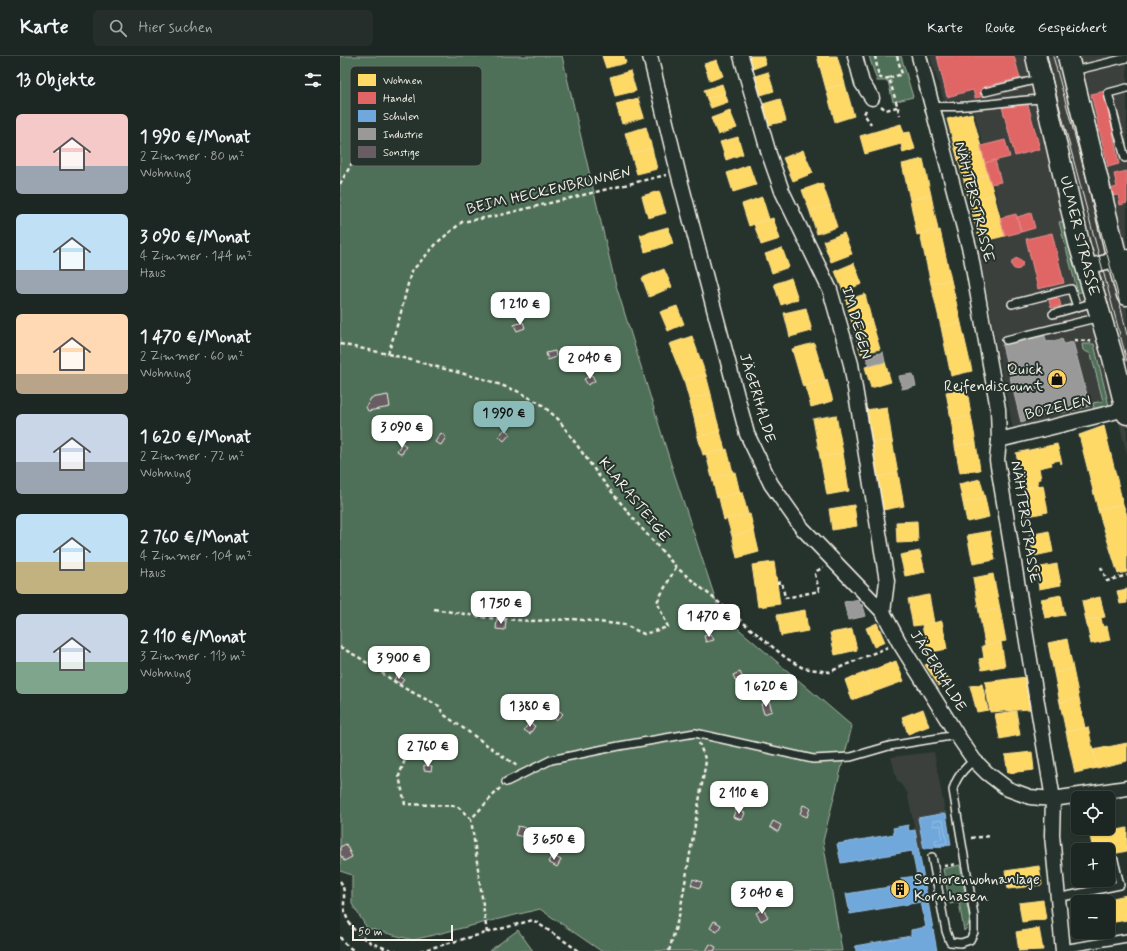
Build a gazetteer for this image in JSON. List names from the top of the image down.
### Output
{
  "streets": {
    "street": [
      "NÄHTERSTRASSE",
      "ULMER STRASSE",
      "IM DEGEN",
      "JÄGERHALDE",
      "BOZELEN"
    ],
    "path": ["BEIM HECKENBRUNNEN", "KLARASTEIGE"]
  },
  "crossings": [
    ["BEIM HECKENBRUNNEN", "JÄGERHALDE"],
    ["BEIM HECKENBRUNNEN", "KLARASTEIGE"],
    ["NÄHTERSTRASSE", "JÄGERHALDE"],
    ["NÄHTERSTRASSE", "BOZELEN"],
    ["ULMER STRASSE", "BOZELEN"],
    ["IM DEGEN", "JÄGERHALDE"],
    ["JÄGERHALDE", "KLARASTEIGE"]
  ],
  "places": {
    "shop": ["Quick Reifendiscount"],
    "building": ["Seniorenwohnanlage Kornhasen"]
  },
  "legend": [
    "Wohnen",
    "Handel",
    "Schulen",
    "Industrie",
    "Sonstige"
  ],
  "scale_bar": "50 m",
  "page": {
    "header": "Karte",
    "search": "Hier suchen",
    "nav": ["Karte", "Route", "Gespeichert"],
    "heading": "13 Objekte",
    "list": [
      {
        "name": "1 990 €/Monat",
        "note": "2 Zimmer · 80 m² · Wohnung"
      },
      {
        "name": "3 090 €/Monat",
        "note": "4 Zimmer · 144 m² · Haus"
      },
      {
        "name": "1 470 €/Monat",
        "note": "2 Zimmer · 60 m² · Wohnung"
      },
      {
        "name": "1 620 €/Monat",
        "note": "2 Zimmer · 72 m² · Wohnung"
      },
      {
        "name": "2 760 €/Monat",
        "note": "4 Zimmer · 104 m² · Haus"
      },
      {
        "name": "2 110 €/Monat",
        "note": "3 Zimmer · 113 m² · Wohnung"
      }
    ],
    "price": [
      "1 210 €",
      "2 040 €",
      "1 990 €",
      "3 090 €",
      "1 750 €",
      "1 470 €",
      "3 900 €",
      "1 620 €",
      "1 380 €",
      "2 760 €",
      "2 110 €",
      "3 650 €",
      "3 040 €"
    ],
    "map_buttons": ["+", "−"],
    "scale": "50 m"
  }
}
